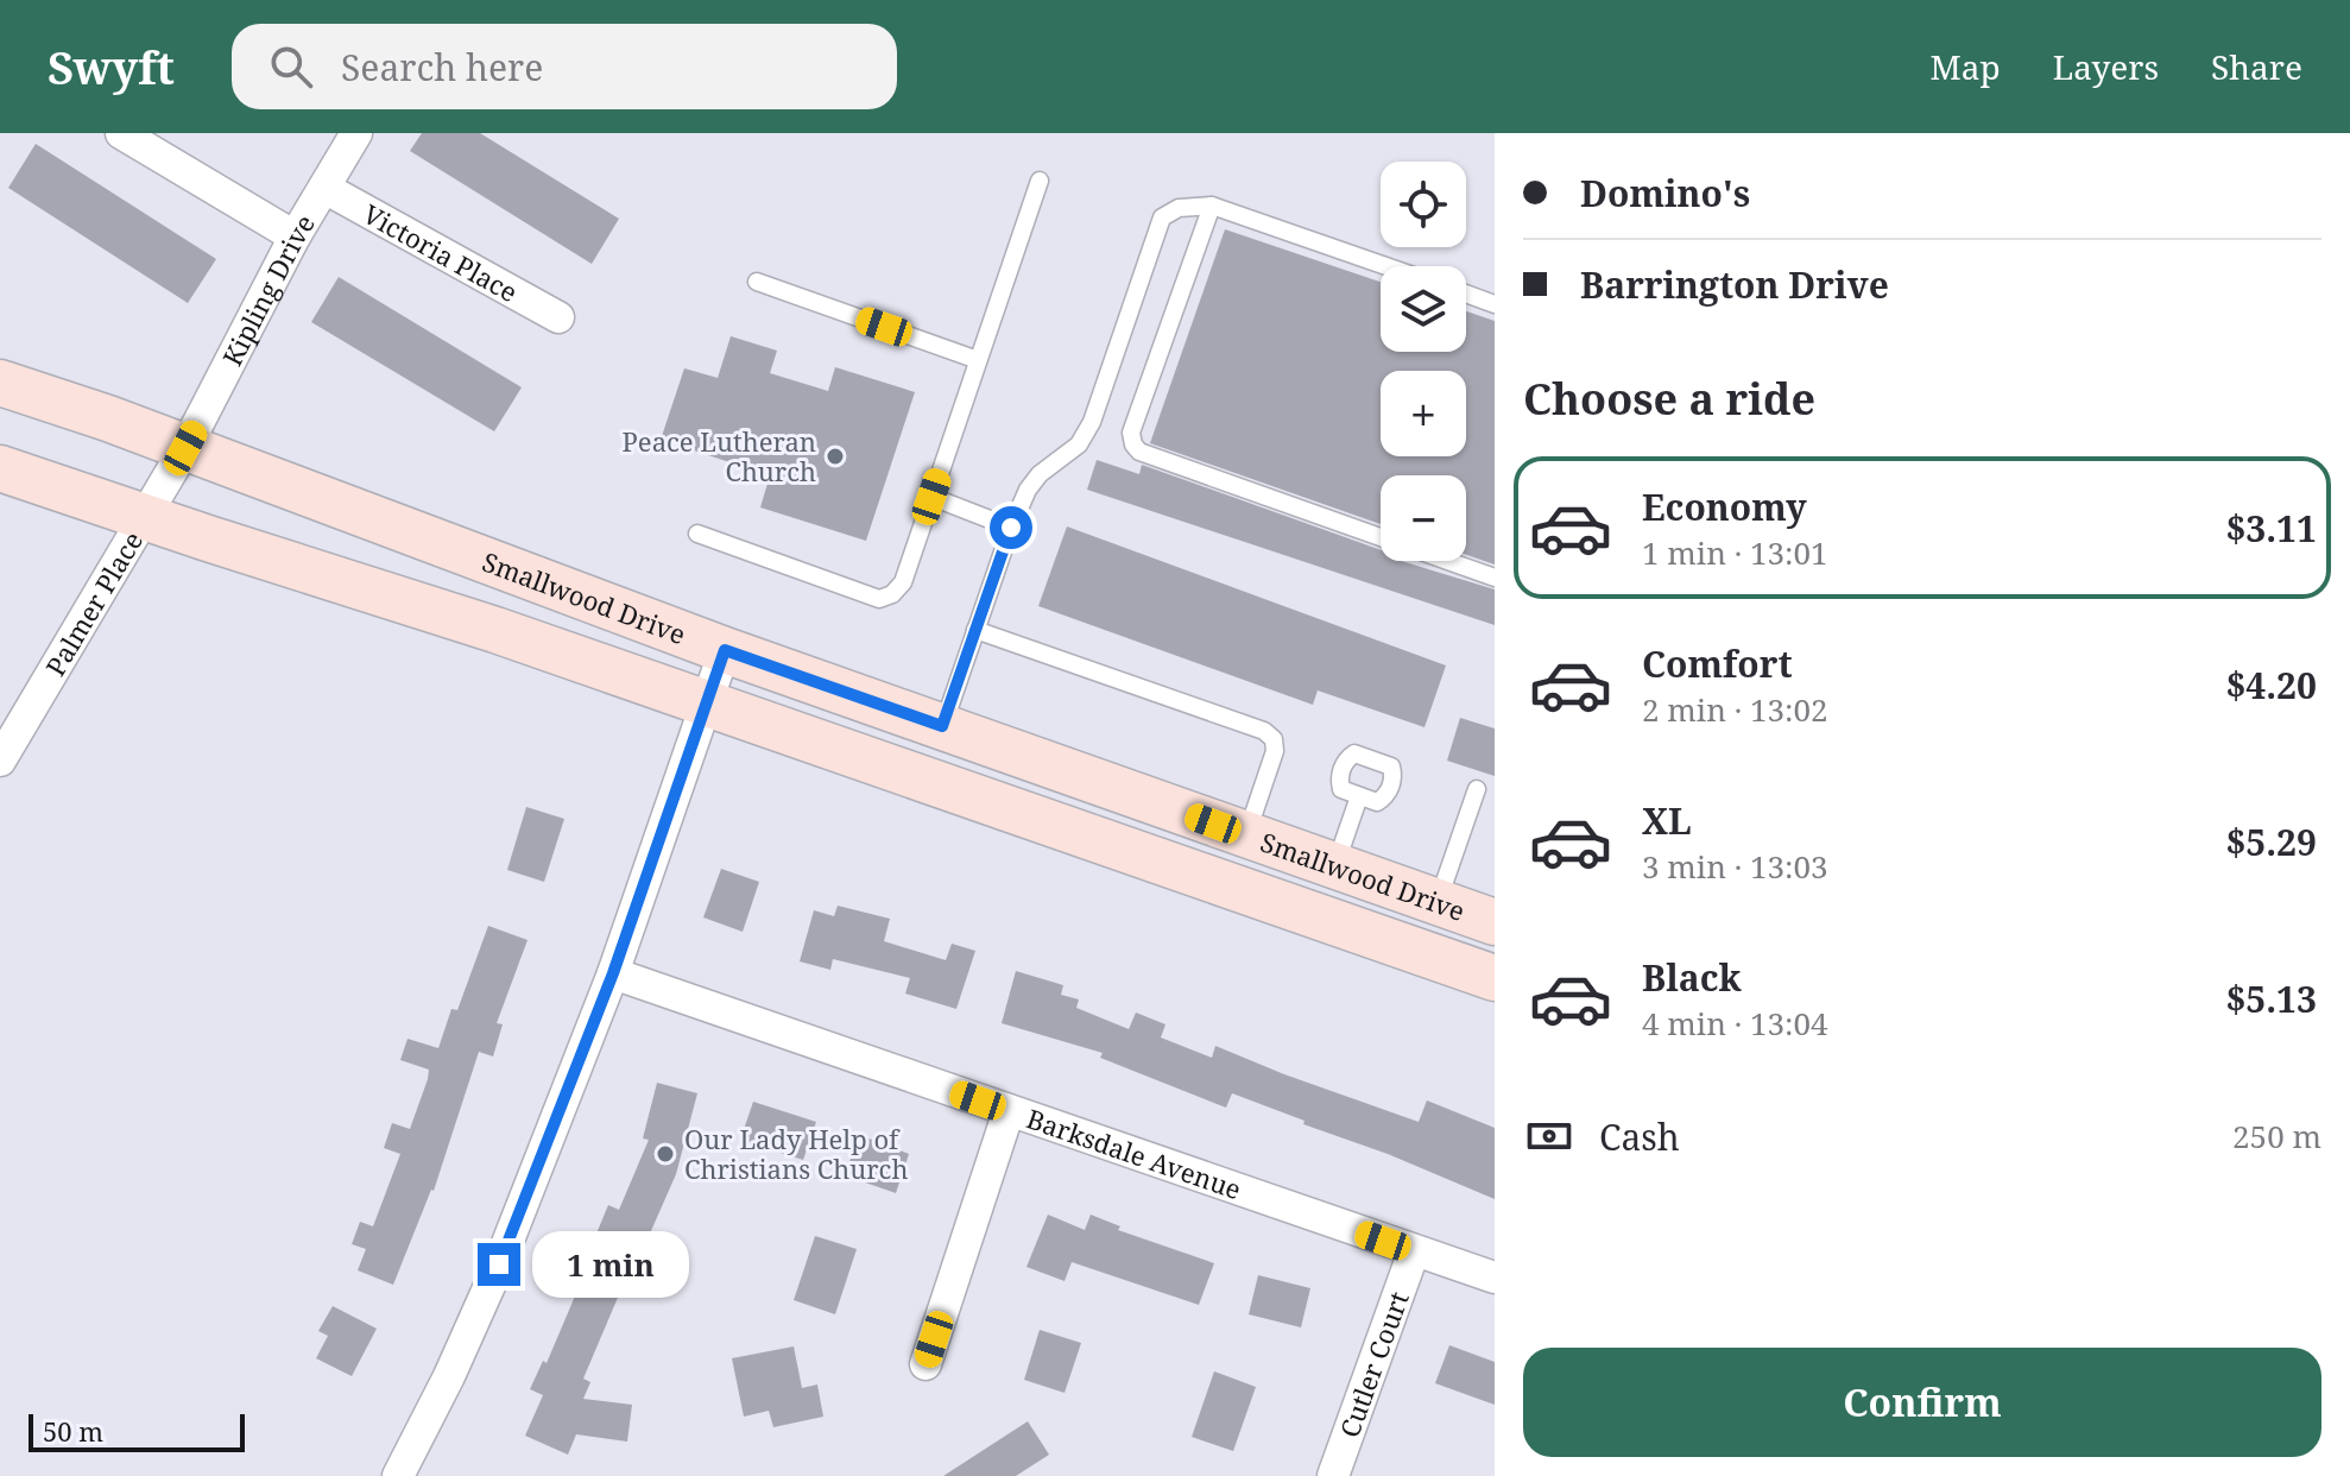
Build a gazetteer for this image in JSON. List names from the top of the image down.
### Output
{
  "streets": {
    "main road": ["Smallwood Drive"],
    "street": [
      "Victoria Place",
      "Kipling Drive",
      "Palmer Place",
      "Barksdale Avenue",
      "Cutler Court"
    ]
  },
  "crossings": [
    ["Victoria Place", "Kipling Drive"],
    ["Kipling Drive", "Smallwood Drive"],
    ["Kipling Drive", "Palmer Place"],
    ["Smallwood Drive", "Palmer Place"],
    ["Barksdale Avenue", "Cutler Court"]
  ],
  "places": ["Peace Lutheran Church", "Our Lady Help of Christians Church"],
  "scale_bar": "50 m",
  "page": {
    "header": "Swyft",
    "search": "Search here",
    "nav": ["Map", "Layers", "Share"],
    "banner": ["Domino's", "Barrington Drive"],
    "map_buttons": ["+", "−"],
    "heading": "Choose a ride",
    "list": [
      {
        "name": "Economy",
        "note": "1 min · 13:01",
        "value": "$3.11"
      },
      {
        "name": "Comfort",
        "note": "2 min · 13:02",
        "value": "$4.20"
      },
      {
        "name": "XL",
        "note": "3 min · 13:03",
        "value": "$5.29"
      },
      {
        "name": "Black",
        "note": "4 min · 13:04",
        "value": "$5.13"
      }
    ],
    "pay": ["Cash", "250 m"],
    "bubble": "1 min",
    "buttons": "Confirm",
    "scale": "50 m"
  }
}
